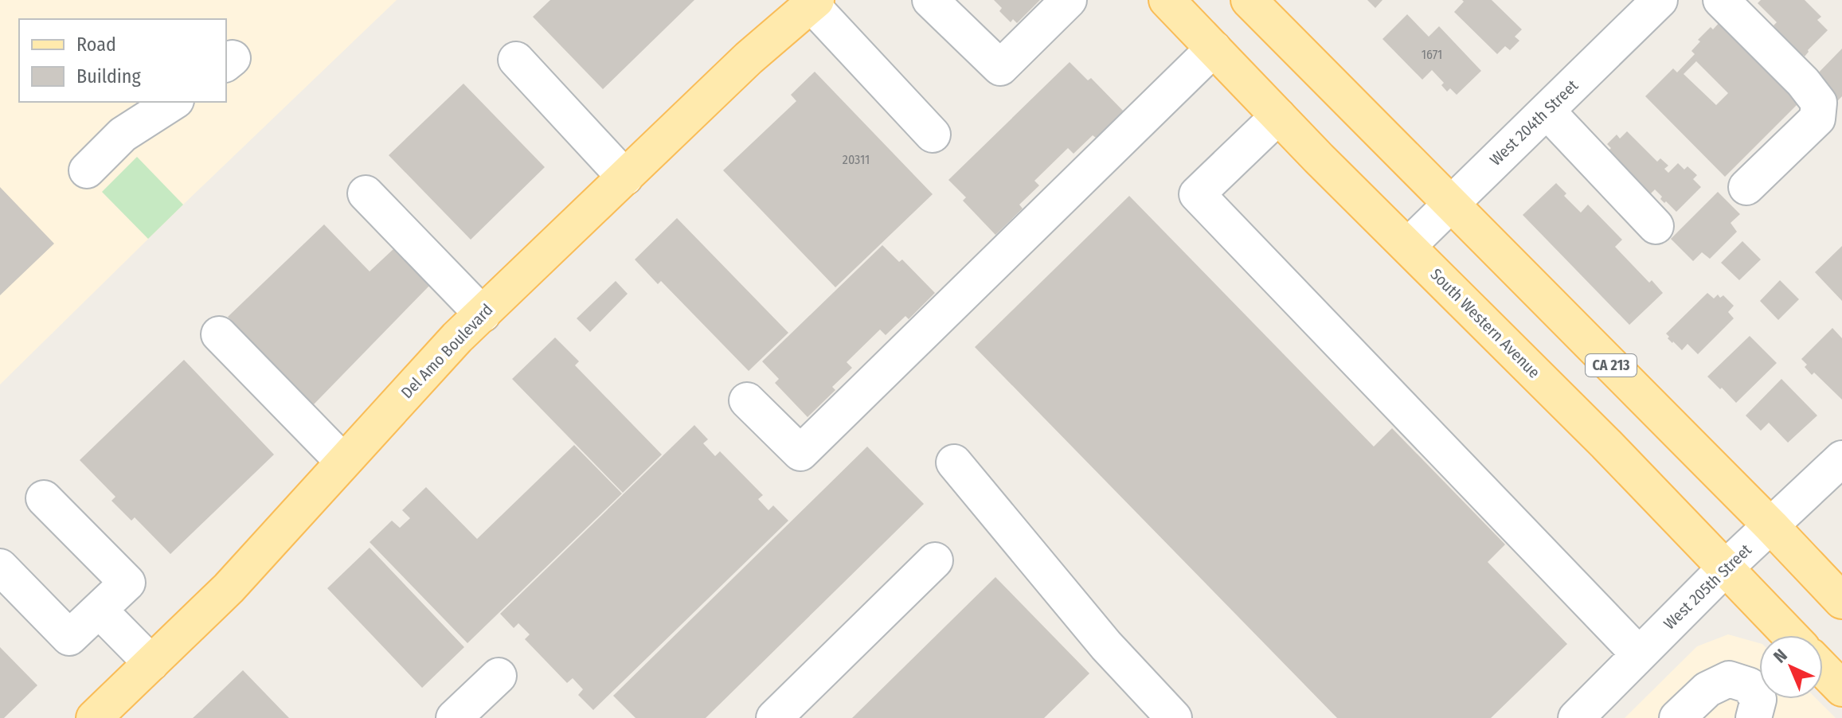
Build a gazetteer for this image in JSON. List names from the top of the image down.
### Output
{
  "streets": {
    "main road": ["South Western Avenue", "Del Amo Boulevard", "CA 213"],
    "street": ["West 204th Street", "West 205th Street"]
  },
  "crossings": [
    ["West 204th Street", "South Western Avenue"],
    ["West 204th Street", "CA 213"],
    ["South Western Avenue", "West 205th Street"],
    ["CA 213", "West 205th Street"]
  ],
  "house_numbers": ["1671", "20311"],
  "legend": ["Road", "Building"],
  "north": "top left"
}
